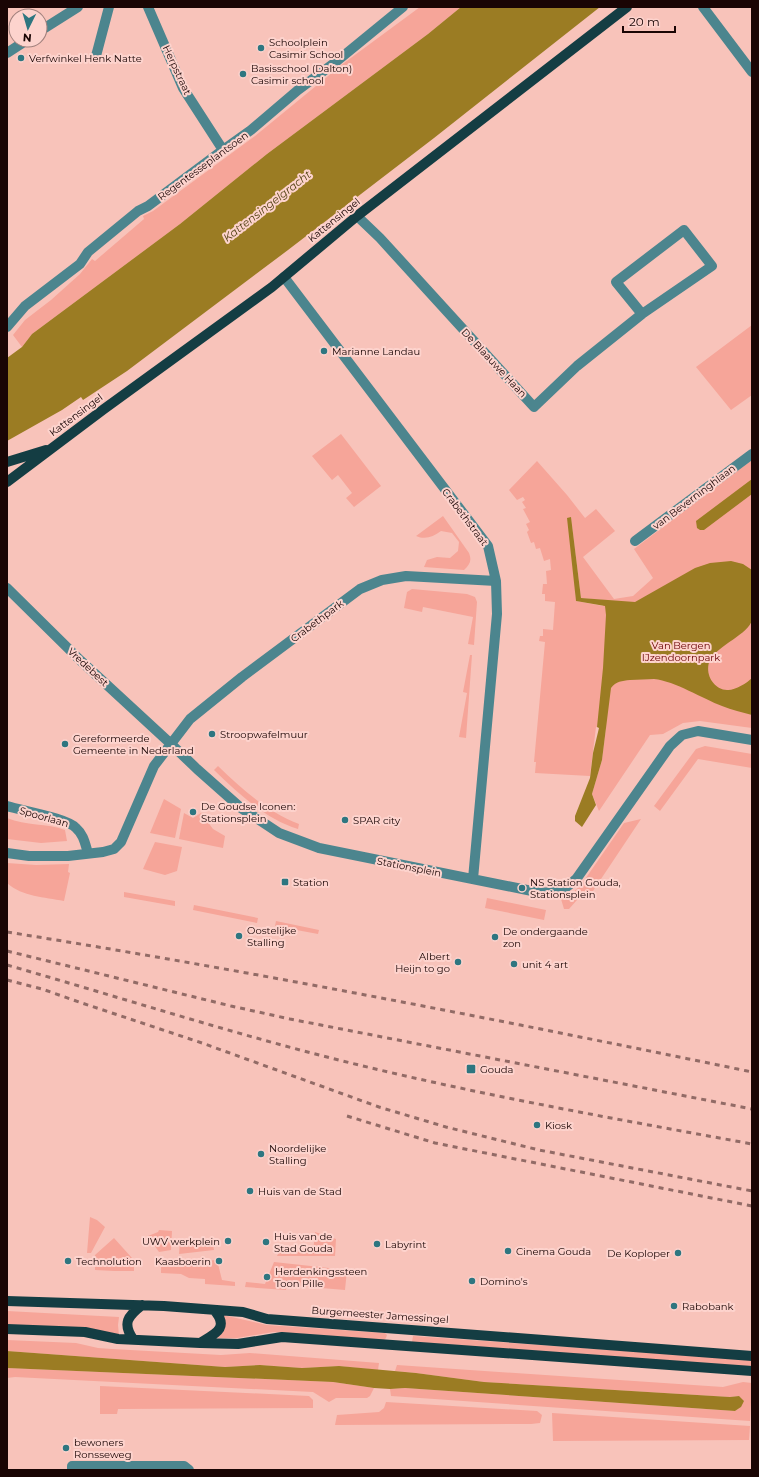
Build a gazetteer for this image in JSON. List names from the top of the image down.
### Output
{
  "streets": {
    "main road": ["Kattensingel", "Burgemeester Jamessingel"],
    "street": [
      "Herpstraat",
      "Regentesseplantsoen",
      "De Blaauwe Haan",
      "van Beverninghlaan",
      "Crabethstraat",
      "Crabethpark",
      "Vredebest",
      "Spoorlaan",
      "Stationsplein"
    ]
  },
  "crossings": [
    ["Herpstraat", "Regentesseplantsoen"],
    ["Kattensingel", "De Blaauwe Haan"],
    ["Kattensingel", "Crabethstraat"],
    ["Crabethstraat", "Crabethpark"],
    ["Crabethstraat", "Stationsplein"],
    ["Crabethpark", "Vredebest"],
    ["Crabethpark", "Stationsplein"],
    ["Vredebest", "Stationsplein"]
  ],
  "water": ["Kattensingelgracht"],
  "parks": ["Van Bergen IJzendoornpark"],
  "places": {
    "other": [
      "Schoolplein Casimir School",
      "Verfwinkel Henk Natte",
      "Basisschool (Dalton) Casimir school",
      "Marianne Landau",
      "Stroopwafelmuur",
      "Gereformeerde Gemeente in Nederland",
      "De Goudse Iconen: Stationsplein",
      "SPAR city",
      "NS Station Gouda, Stationsplein",
      "Oostelijke Stalling",
      "De ondergaande zon",
      "Albert Heijn to go",
      "unit 4 art",
      "Kiosk",
      "Noordelijke Stalling",
      "Huis van de Stad",
      "UWV werkplein",
      "Huis van de Stad Gouda",
      "Labyrint",
      "Cinema Gouda",
      "De Koploper",
      "Technolution",
      "Kaasboerin",
      "Herdenkingssteen Toon Pille",
      "Domino's",
      "Rabobank",
      "bewoners Ronsseweg"
    ],
    "transit": ["Station", "Gouda"]
  },
  "scale_bar": "20 m",
  "north": "bottom"
}
